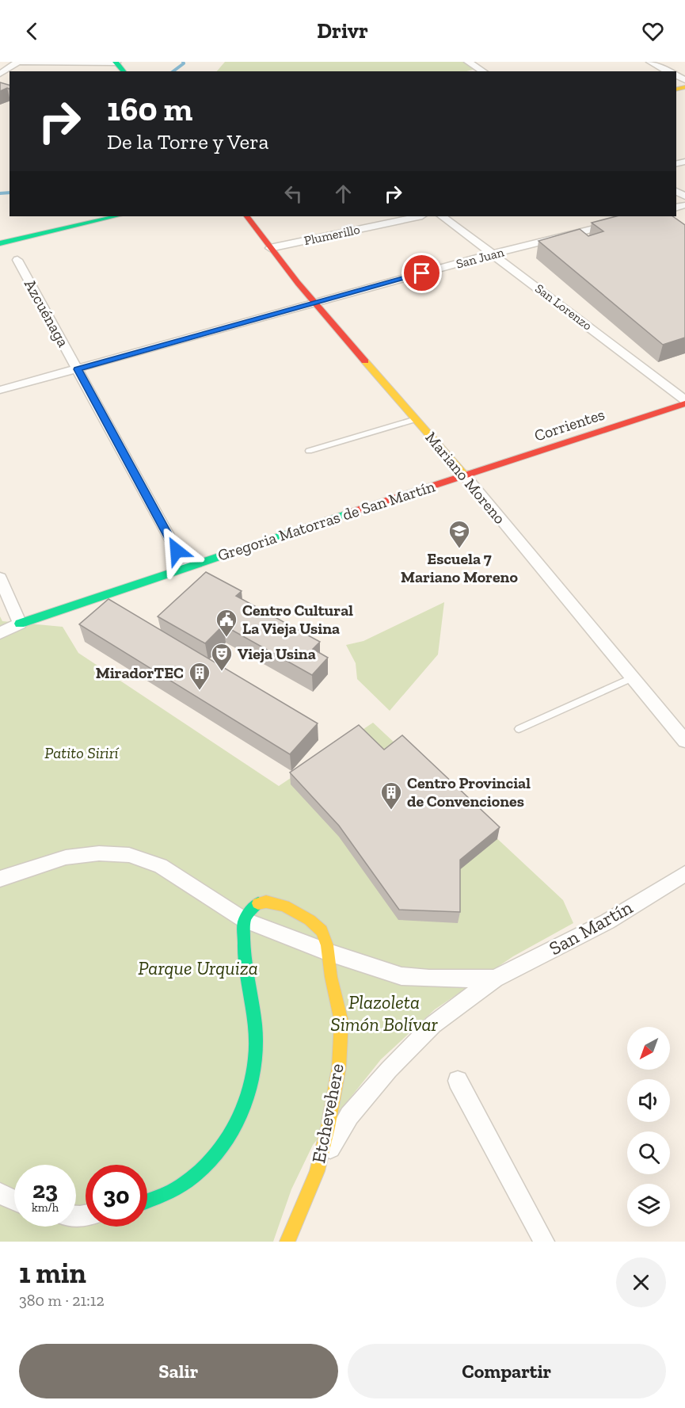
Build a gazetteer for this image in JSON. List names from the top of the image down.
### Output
{
  "streets": {
    "street": [
      "Plumerillo",
      "San Juan",
      "San Lorenzo",
      "Azcuénaga",
      "Corrientes",
      "Mariano Moreno",
      "Gregoria Matorras de San Martín",
      "San Martín",
      "Etchevehere"
    ]
  },
  "crossings": [
    ["Plumerillo", "Mariano Moreno"],
    ["San Juan", "San Lorenzo"],
    ["San Juan", "Azcuénaga"],
    ["San Juan", "Mariano Moreno"],
    ["Azcuénaga", "Gregoria Matorras de San Martín"],
    ["Corrientes", "Mariano Moreno"],
    ["Corrientes", "Gregoria Matorras de San Martín"],
    ["Mariano Moreno", "Gregoria Matorras de San Martín"],
    ["San Martín", "Etchevehere"]
  ],
  "parks": ["Patito Sirirí", "Parque Urquiza", "Plazoleta Simón Bolívar"],
  "places": {
    "school or university": ["Escuela 7 Mariano Moreno"],
    "public building": ["Centro Cultural La Vieja Usina"],
    "theatre": ["Vieja Usina"],
    "building": ["MiradorTEC", "Centro Provincial de Convenciones"]
  },
  "north": "bottom left",
  "page": {
    "header": "Drivr",
    "turn": ["160 m", "De la Torre y Vera"],
    "speed": "23 km/h",
    "limit": "30",
    "heading": ["1 min", "380 m · 21:12"],
    "buttons": ["Salir", "Compartir"]
  }
}
